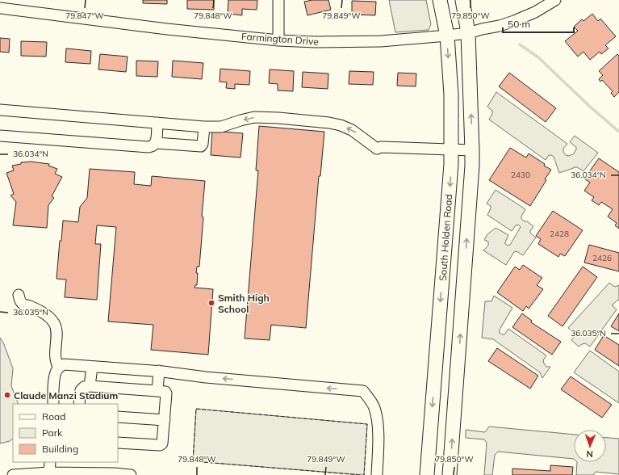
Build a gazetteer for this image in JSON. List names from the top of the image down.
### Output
{
  "streets": {
    "main road": ["South Holden Road"],
    "street": ["Farmington Drive"]
  },
  "crossings": [
    ["Farmington Drive", "South Holden Road"]
  ],
  "places": ["Smith High School", "Claude Manzi Stadium"],
  "house_numbers": ["2430", "2428", "2426"],
  "legend": ["Road", "Park", "Building"],
  "scale_bar": "50 m",
  "north": "bottom",
  "coordinates": [
    "79.847°W",
    "79.848°W",
    "79.849°W",
    "79.850°W",
    "36.034°N",
    "36.035°N"
  ]
}
